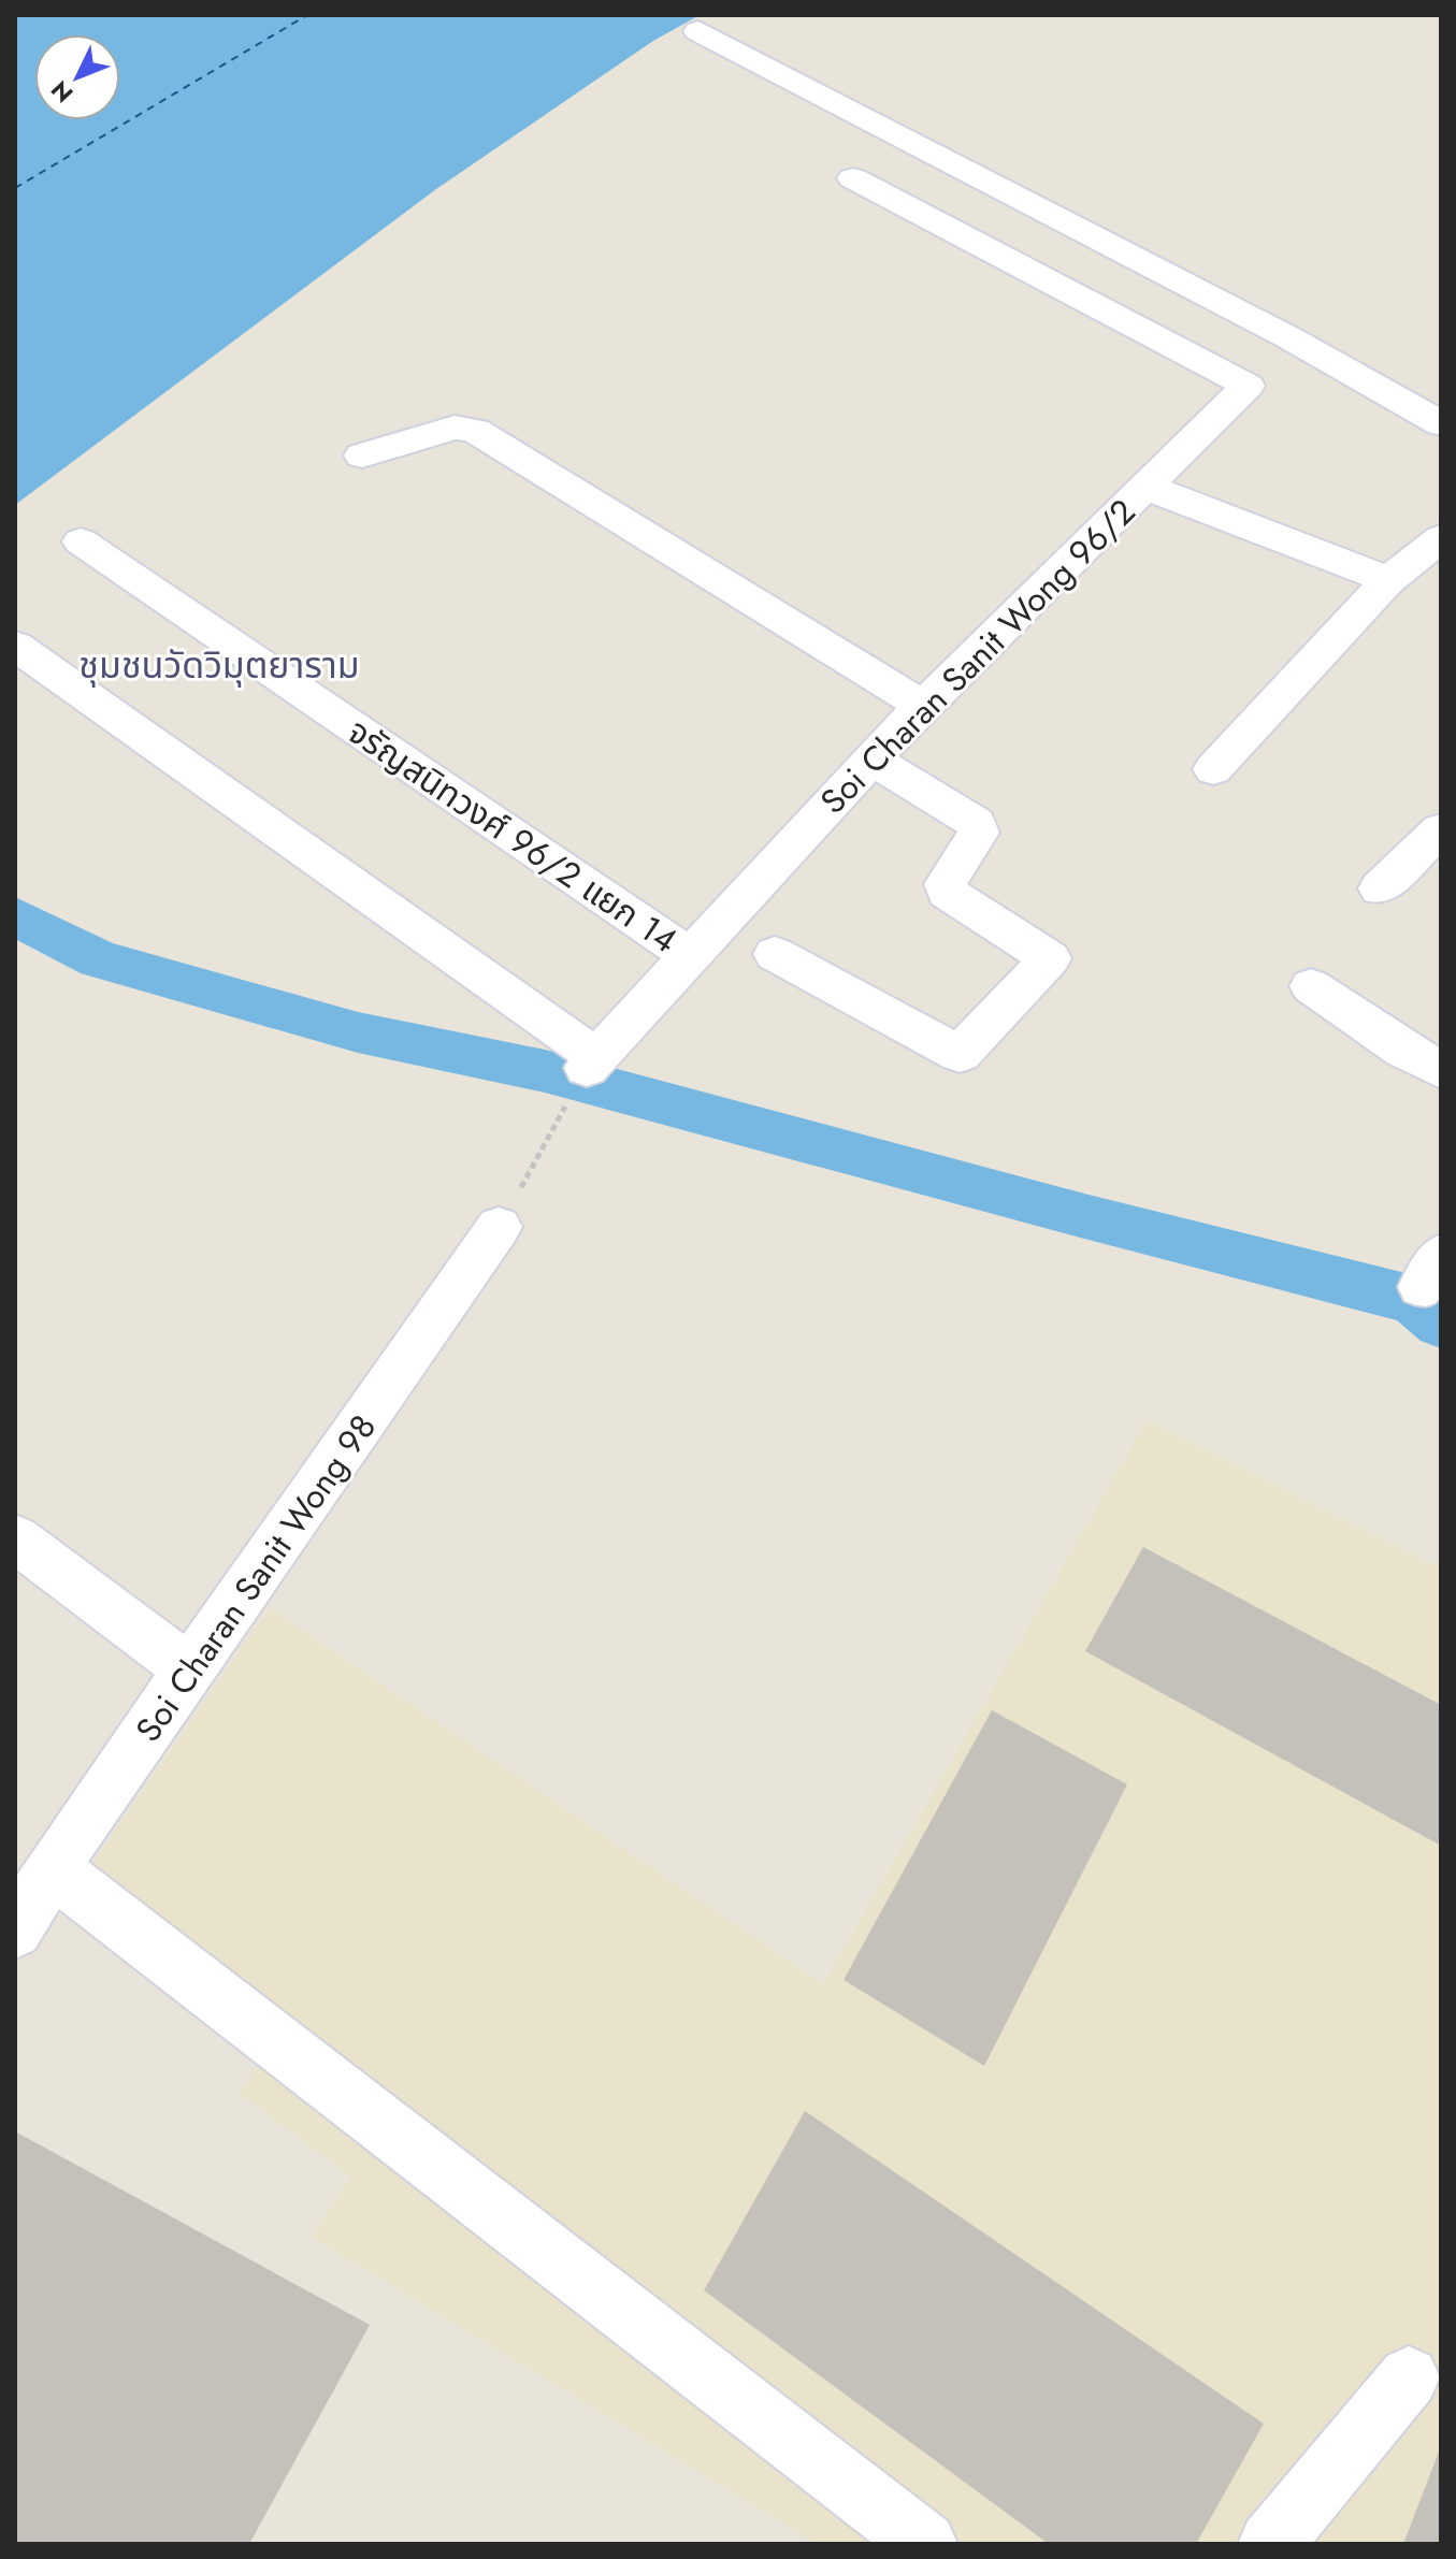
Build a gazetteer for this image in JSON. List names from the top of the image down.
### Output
{
  "streets": {
    "street": ["Soi Charan Sanit Wong 96/2", "จรัญสนิทวงศ์ 96/2 แยก 14", "Soi Charan Sanit Wong 98"]
  },
  "crossings": [
    ["Soi Charan Sanit Wong 96/2", "จรัญสนิทวงศ์ 96/2 แยก 14"]
  ],
  "districts": ["ชุมชนวัดวิมุตยาราม"],
  "north": "bottom left"
}
